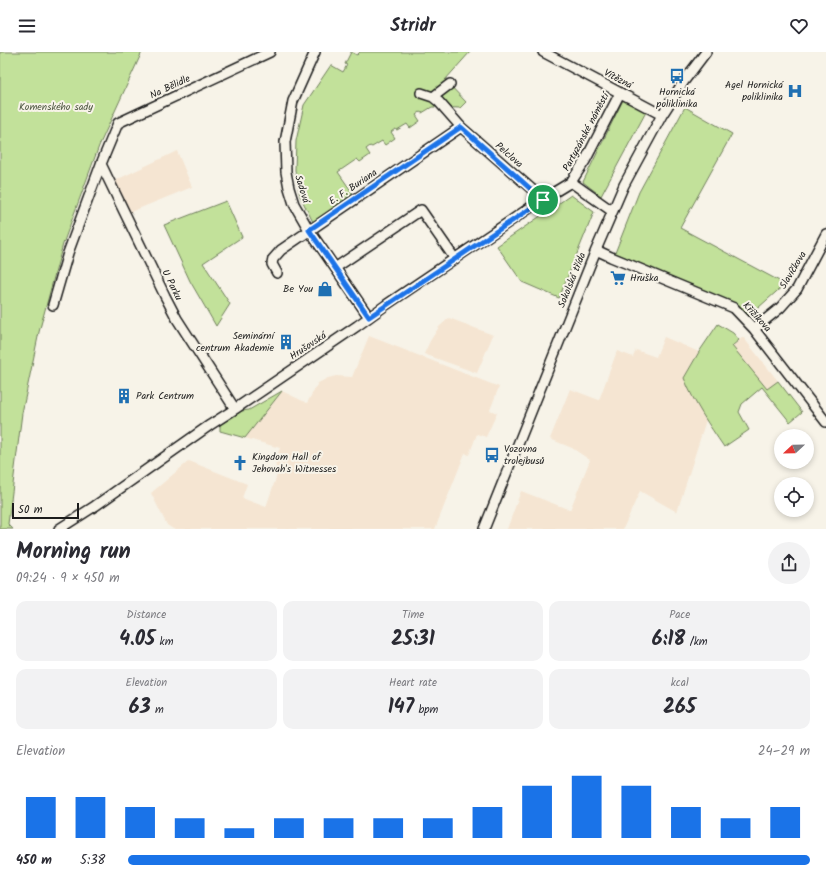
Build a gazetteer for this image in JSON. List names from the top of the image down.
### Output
{
  "streets": {
    "street": [
      "Vítězná",
      "Na Bělidle",
      "Partyzánské náměstí",
      "Pelclova",
      "E. F. Buriana",
      "Sadová",
      "Slavíčkova",
      "Sokolská třída",
      "U Parku",
      "Křižíkova",
      "Hrušovská"
    ]
  },
  "crossings": [
    ["Vítězná", "Partyzánské náměstí"],
    ["Vítězná", "Sokolská třída"],
    ["Na Bělidle", "U Parku"],
    ["Partyzánské náměstí", "Hrušovská"],
    ["Pelclova", "E. F. Buriana"],
    ["Pelclova", "Hrušovská"],
    ["E. F. Buriana", "Sadová"],
    ["Sadová", "Hrušovská"],
    ["Slavíčkova", "Křižíkova"],
    ["Sokolská třída", "Křižíkova"],
    ["U Parku", "Hrušovská"]
  ],
  "parks": ["Komenského sady"],
  "places": {
    "bus stop": ["Hornická poliklinika", "Vozovna trolejbusů"],
    "hospital": ["Agel Hornická poliklinika"],
    "supermarket": ["Hruška"],
    "shop": ["Be You"],
    "building": ["Seminární centrum Akademie", "Park Centrum"],
    "church": ["Kingdom Hall of Jehovah's Witnesses"]
  },
  "scale_bar": "50 m",
  "north": "left",
  "page": {
    "header": "Stridr",
    "scale": "50 m",
    "heading": ["Morning run", "09:24 · 9 × 450 m"],
    "stats": [
      ["Distance", "4.05 km"],
      ["Time", "25:31"],
      ["Pace", "6:18 /km"],
      ["Elevation", "63 m"],
      ["Heart rate", "147 bpm"],
      ["kcal", "265"]
    ],
    "chart": ["Elevation", "24–29 m"],
    "list": [
      {
        "name": "450 m",
        "note": "5:38"
      }
    ]
  }
}
